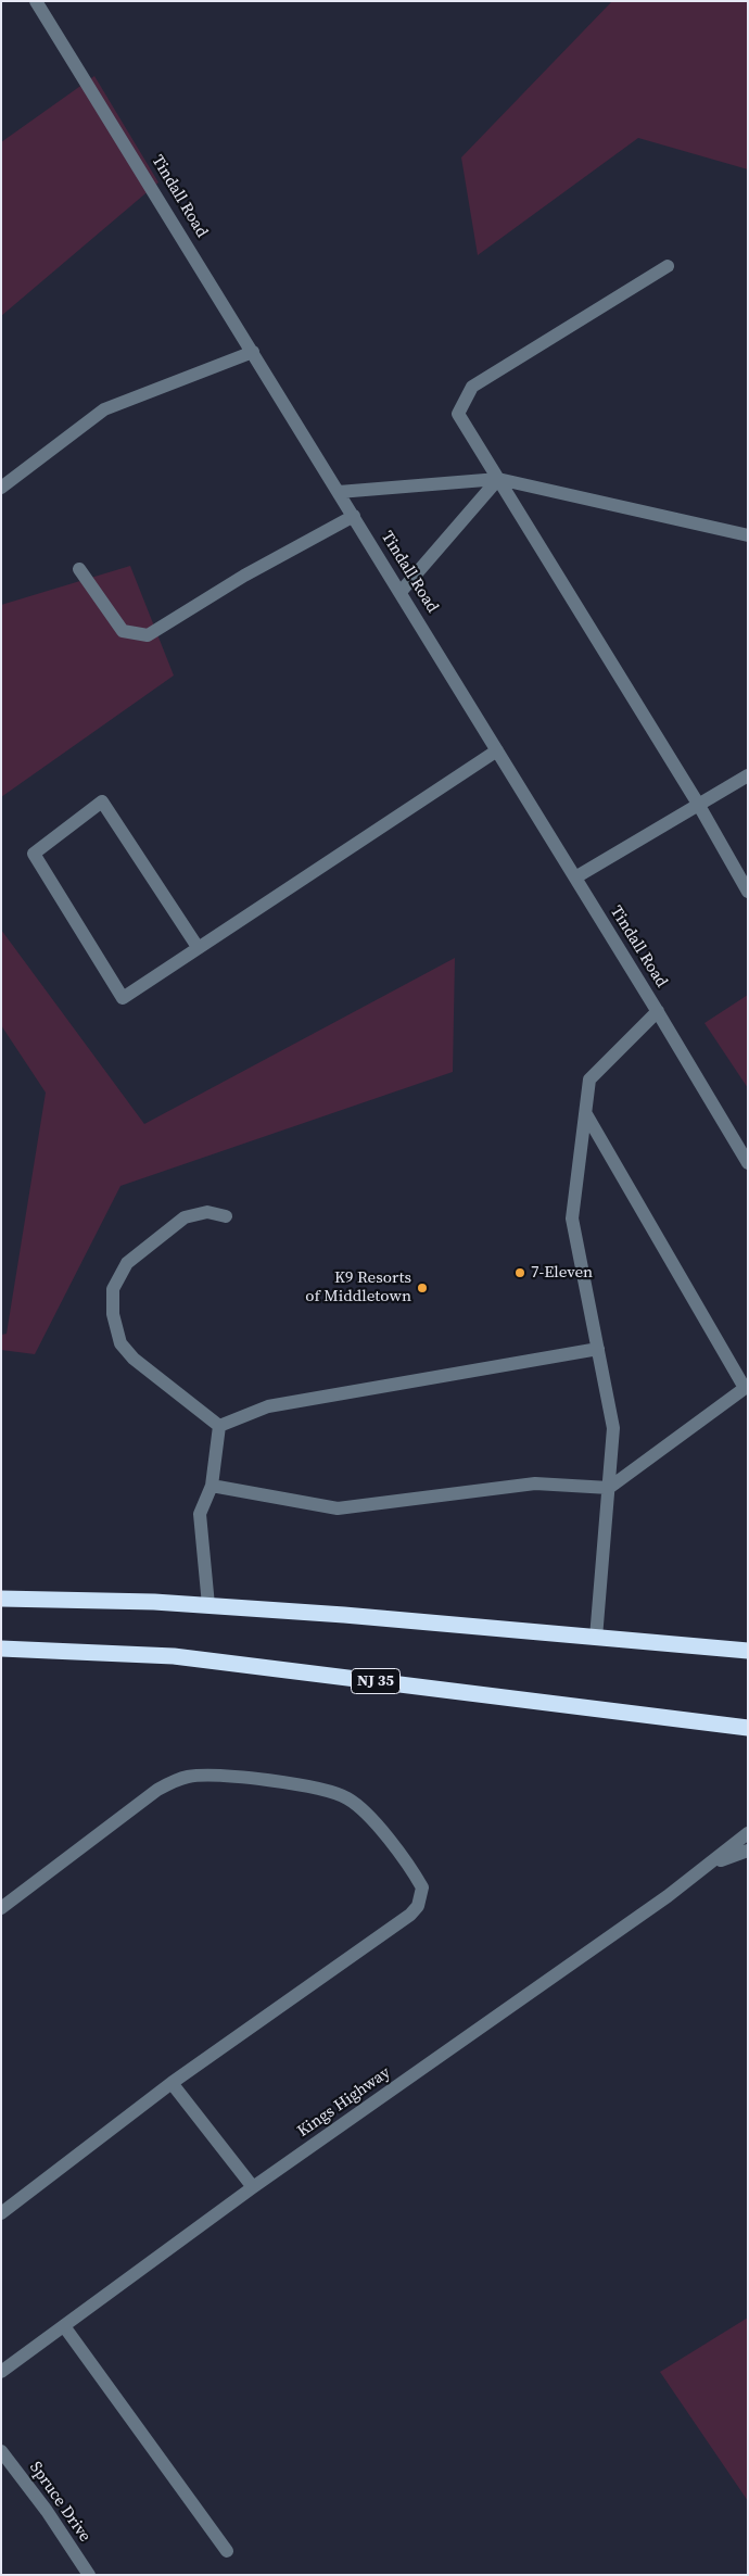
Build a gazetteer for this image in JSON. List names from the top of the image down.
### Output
{
  "streets": {
    "highway": ["NJ 35"],
    "street": ["Tindall Road", "Kings Highway", "Spruce Drive"]
  },
  "places": ["7-Eleven", "K9 Resorts of Middletown"]
}
